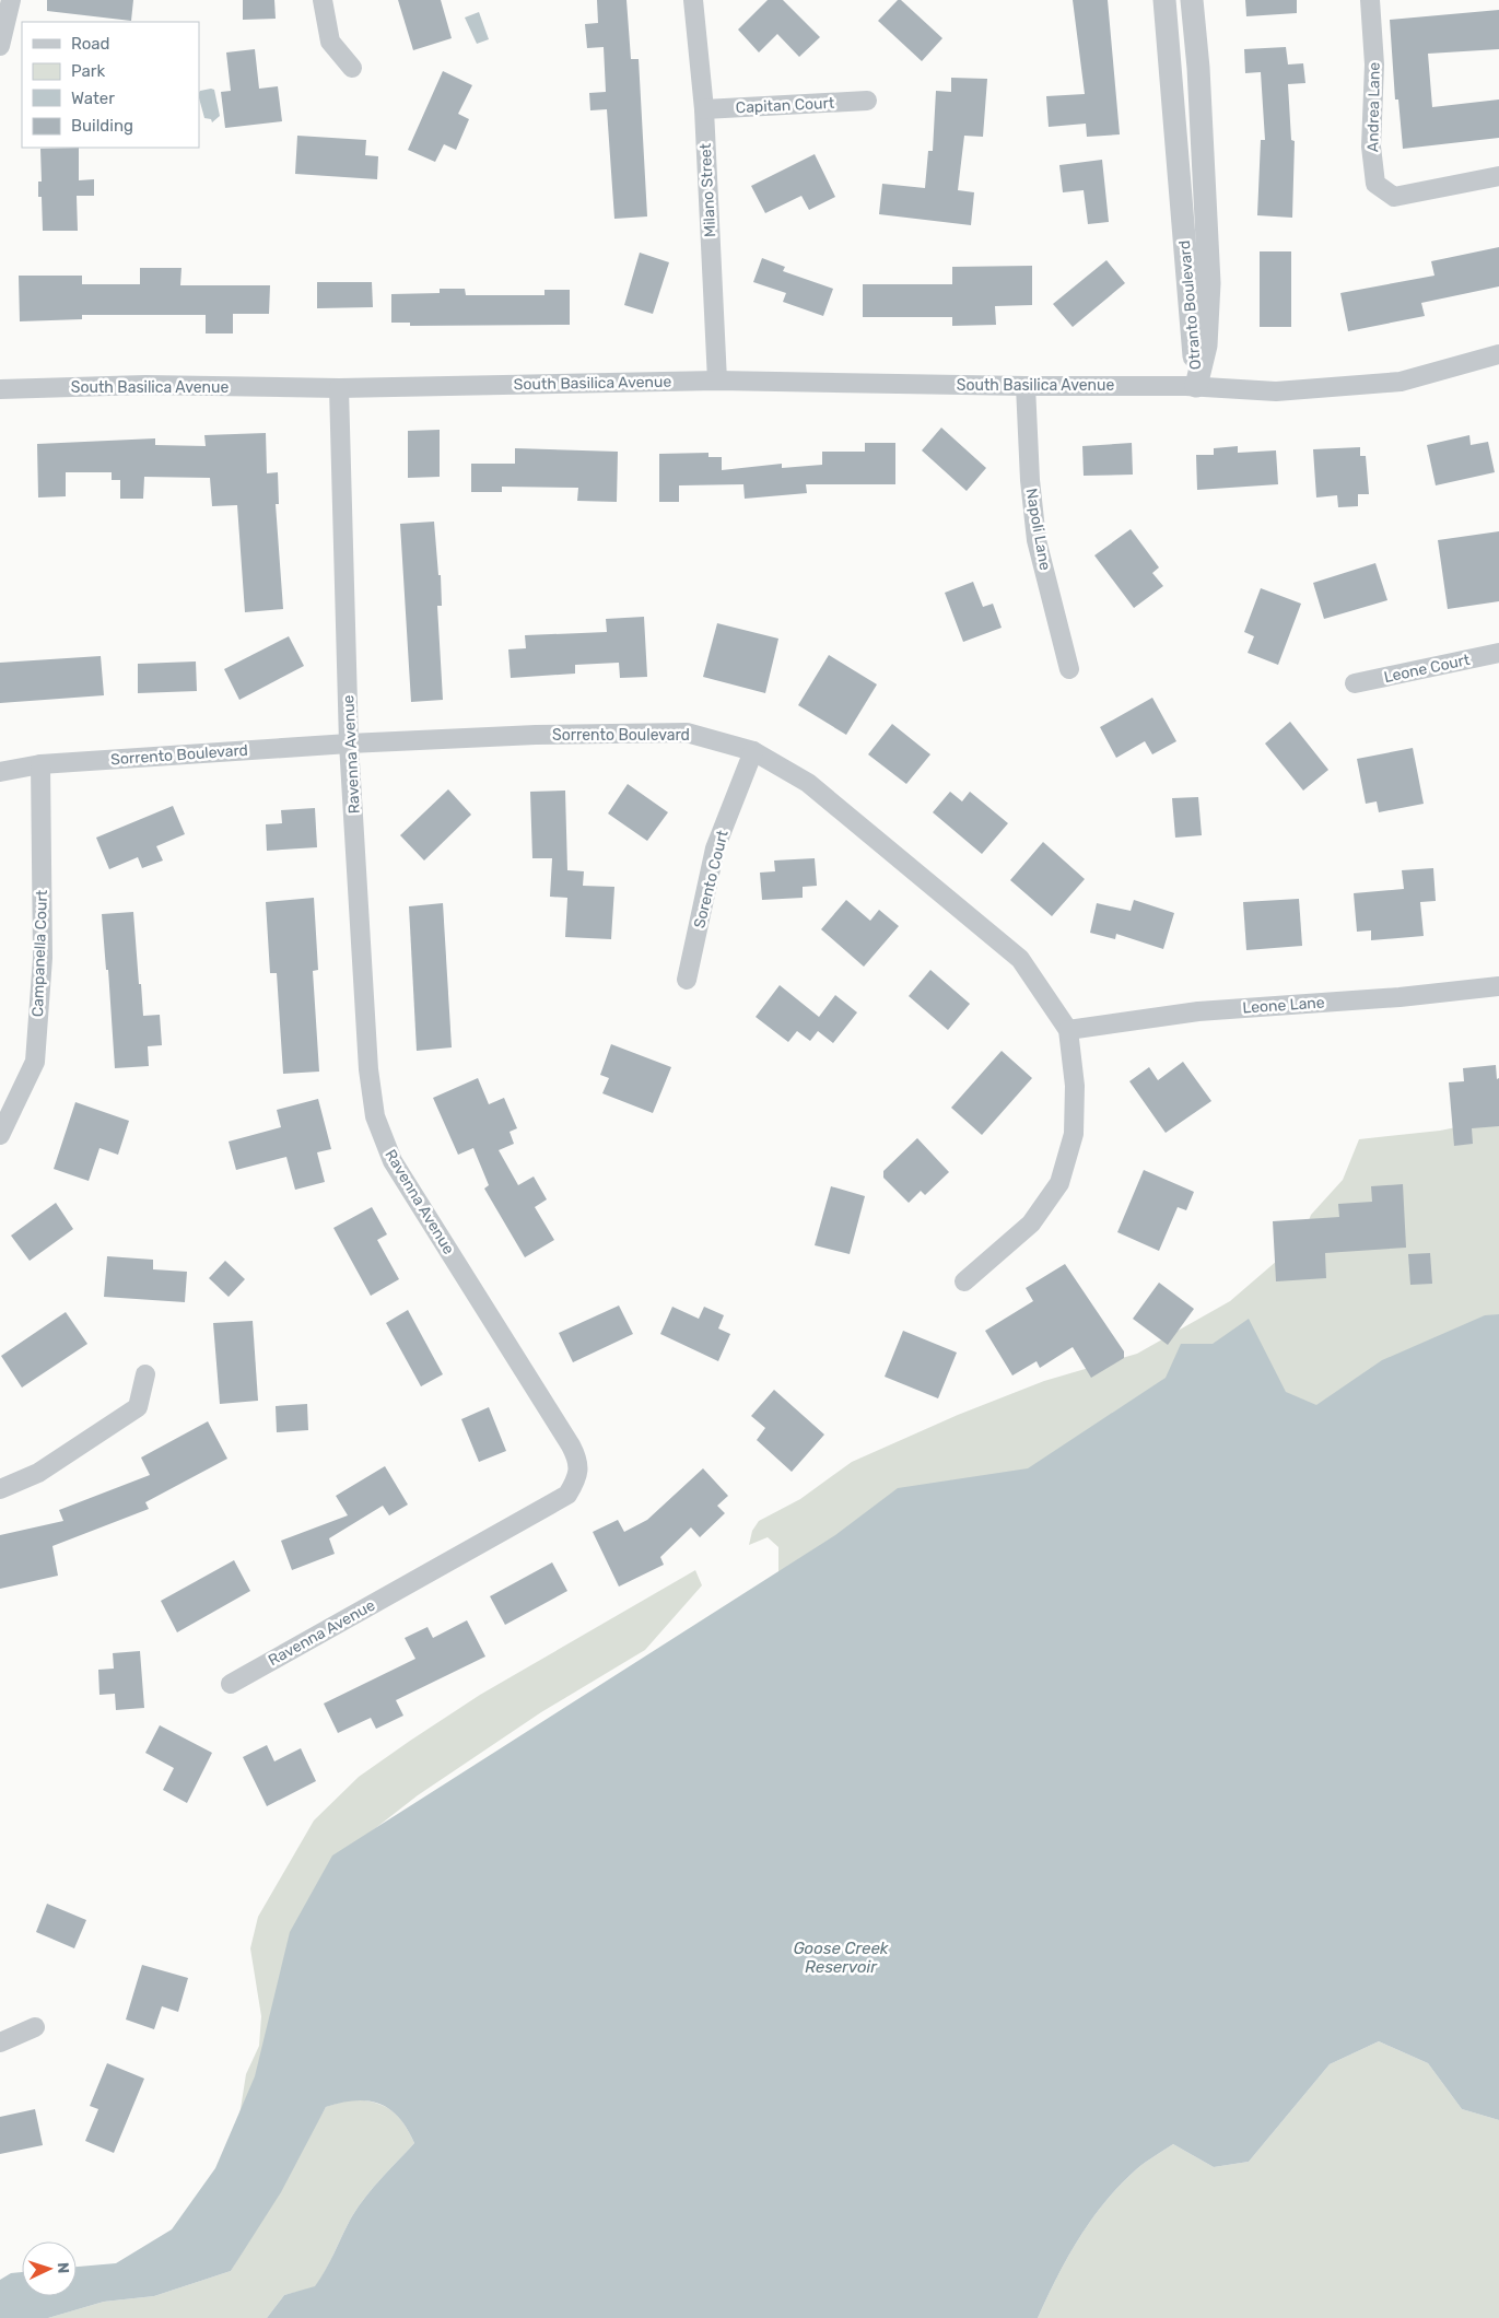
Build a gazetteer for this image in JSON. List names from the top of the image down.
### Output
{
  "streets": {
    "street": [
      "Capitan Court",
      "Andrea Lane",
      "Milano Street",
      "Otranto Boulevard",
      "South Basilica Avenue",
      "Napoli Lane",
      "Leone Court",
      "Sorrento Boulevard",
      "Ravenna Avenue",
      "Sorento Court",
      "Campanella Court",
      "Leone Lane"
    ]
  },
  "crossings": [
    ["Capitan Court", "Milano Street"],
    ["Milano Street", "South Basilica Avenue"],
    ["Otranto Boulevard", "South Basilica Avenue"],
    ["South Basilica Avenue", "Napoli Lane"],
    ["South Basilica Avenue", "Ravenna Avenue"],
    ["Sorrento Boulevard", "Ravenna Avenue"],
    ["Sorrento Boulevard", "Sorento Court"],
    ["Sorrento Boulevard", "Campanella Court"],
    ["Sorrento Boulevard", "Leone Lane"]
  ],
  "water": ["Goose Creek Reservoir"],
  "legend": [
    "Road",
    "Park",
    "Water",
    "Building"
  ],
  "north": "right"
}
